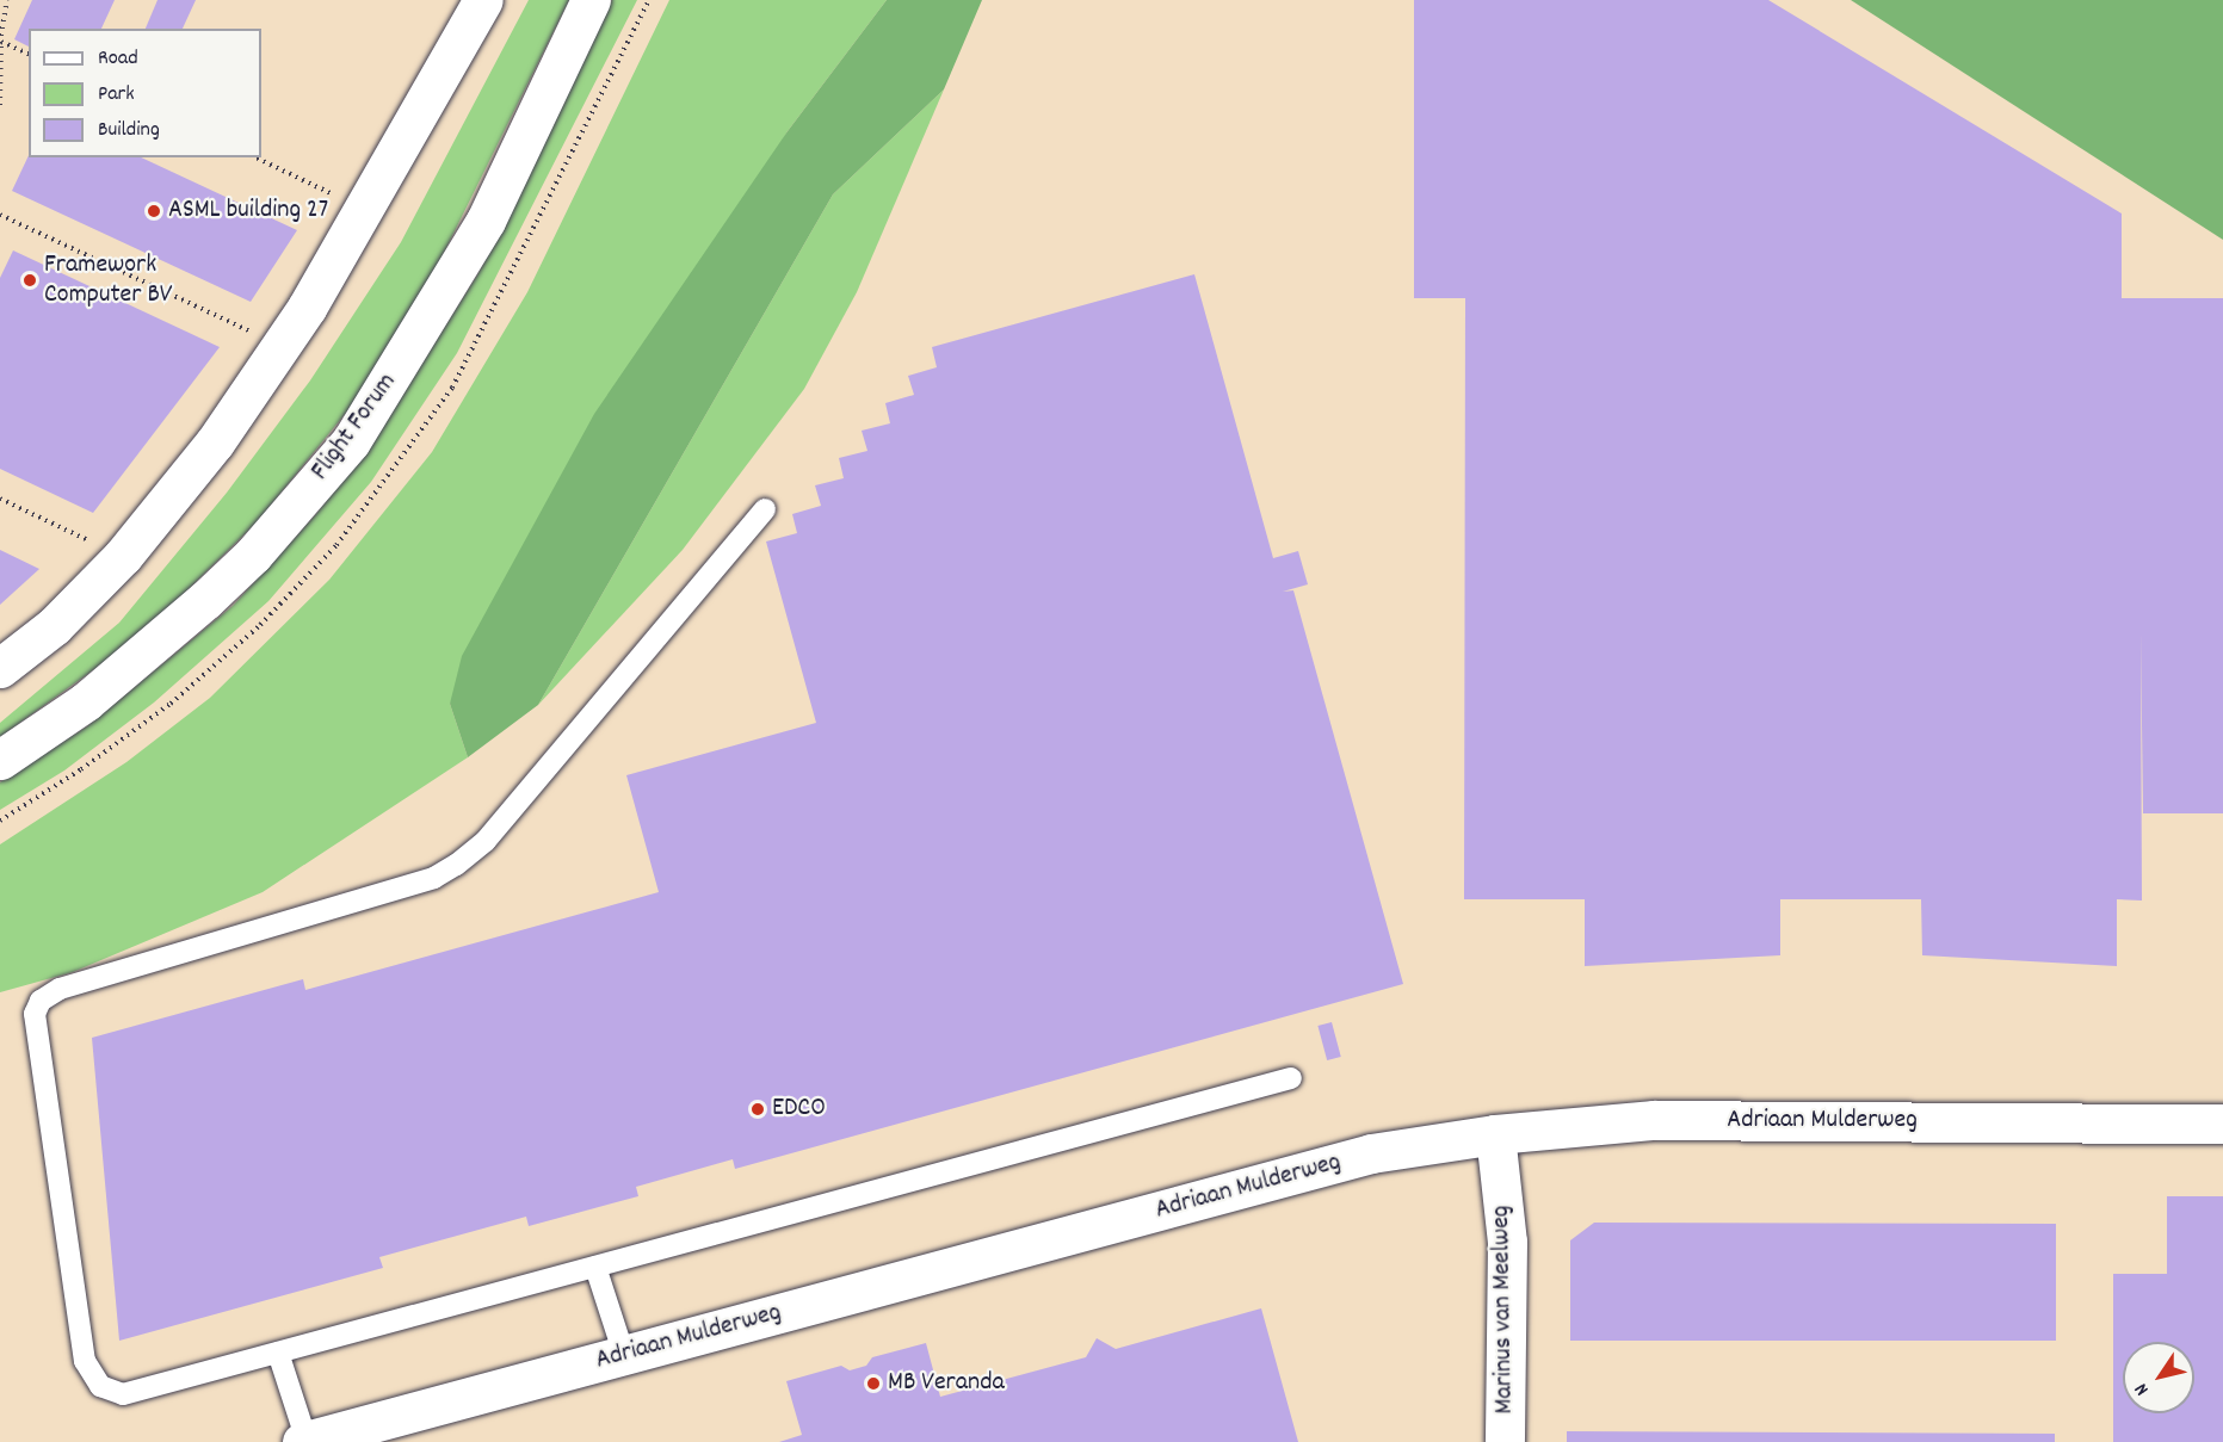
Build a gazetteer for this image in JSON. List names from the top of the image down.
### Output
{
  "streets": {
    "street": ["Flight Forum", "Adriaan Mulderweg", "Marinus van Meelweg"]
  },
  "crossings": [
    ["Adriaan Mulderweg", "Marinus van Meelweg"]
  ],
  "places": [
    "ASML building 27",
    "Framework Computer BV",
    "EDCO",
    "MB Veranda"
  ],
  "legend": ["Road", "Park", "Building"],
  "north": "bottom left"
}
